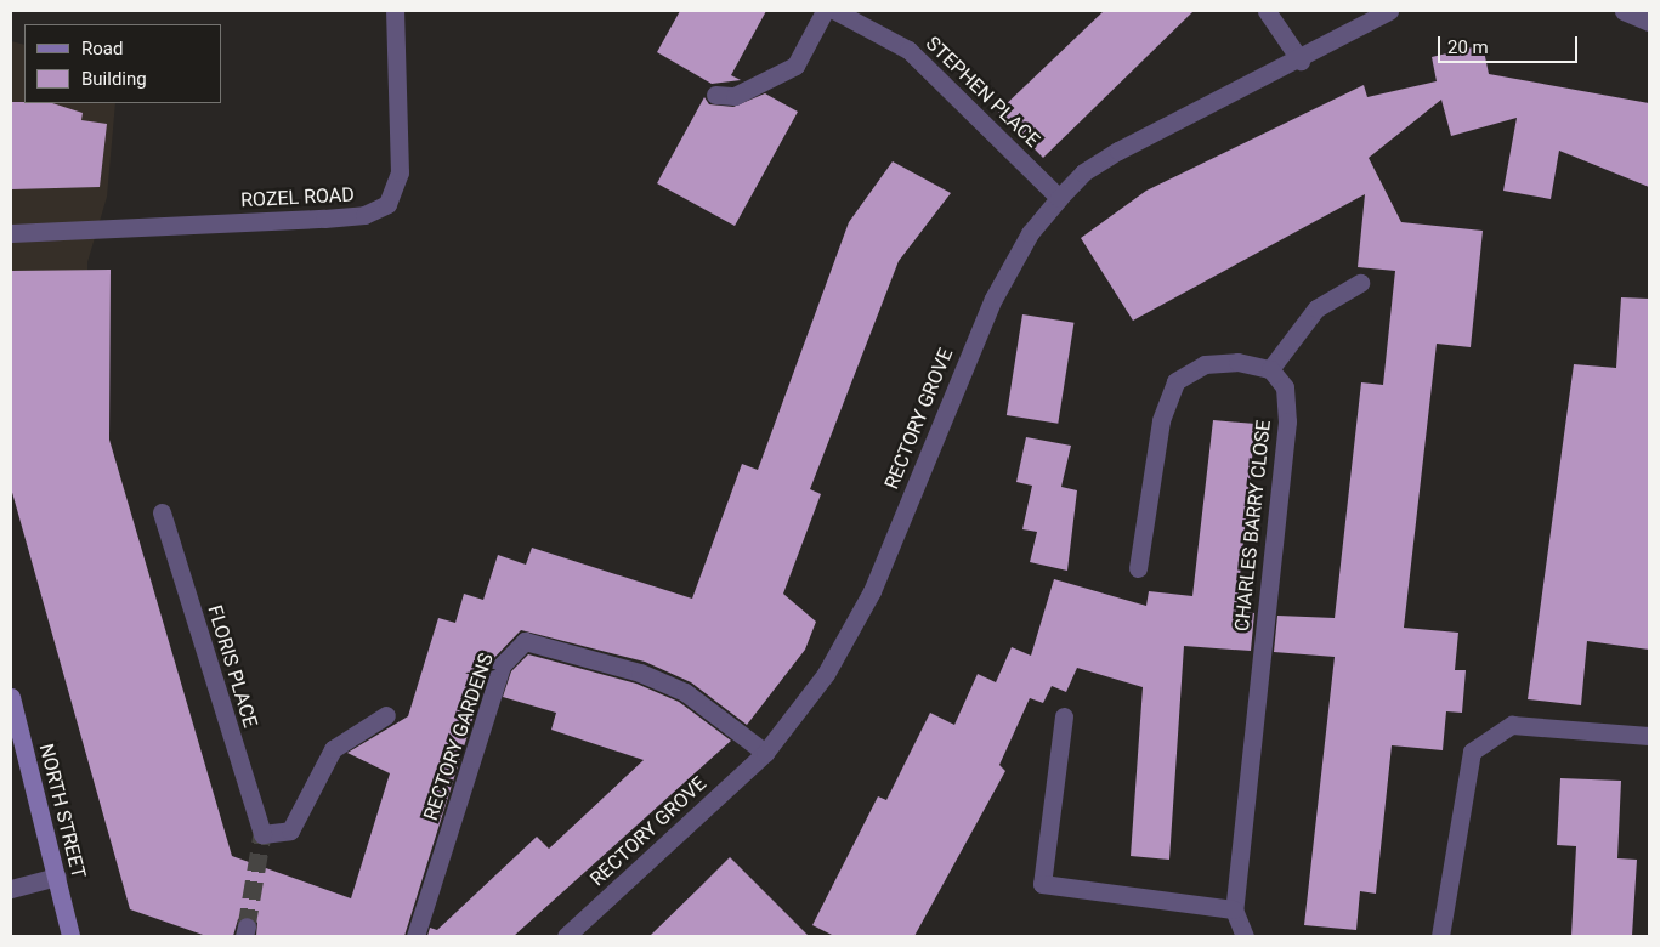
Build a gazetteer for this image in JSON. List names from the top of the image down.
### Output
{
  "streets": {
    "main road": ["NORTH STREET"],
    "street": [
      "STEPHEN PLACE",
      "ROZEL ROAD",
      "RECTORY GROVE",
      "CHARLES BARRY CLOSE",
      "FLORIS PLACE",
      "RECTORY GARDENS"
    ]
  },
  "crossings": [
    ["STEPHEN PLACE", "RECTORY GROVE"],
    ["RECTORY GROVE", "RECTORY GARDENS"]
  ],
  "legend": ["Road", "Building"],
  "scale_bar": "20 m"
}
